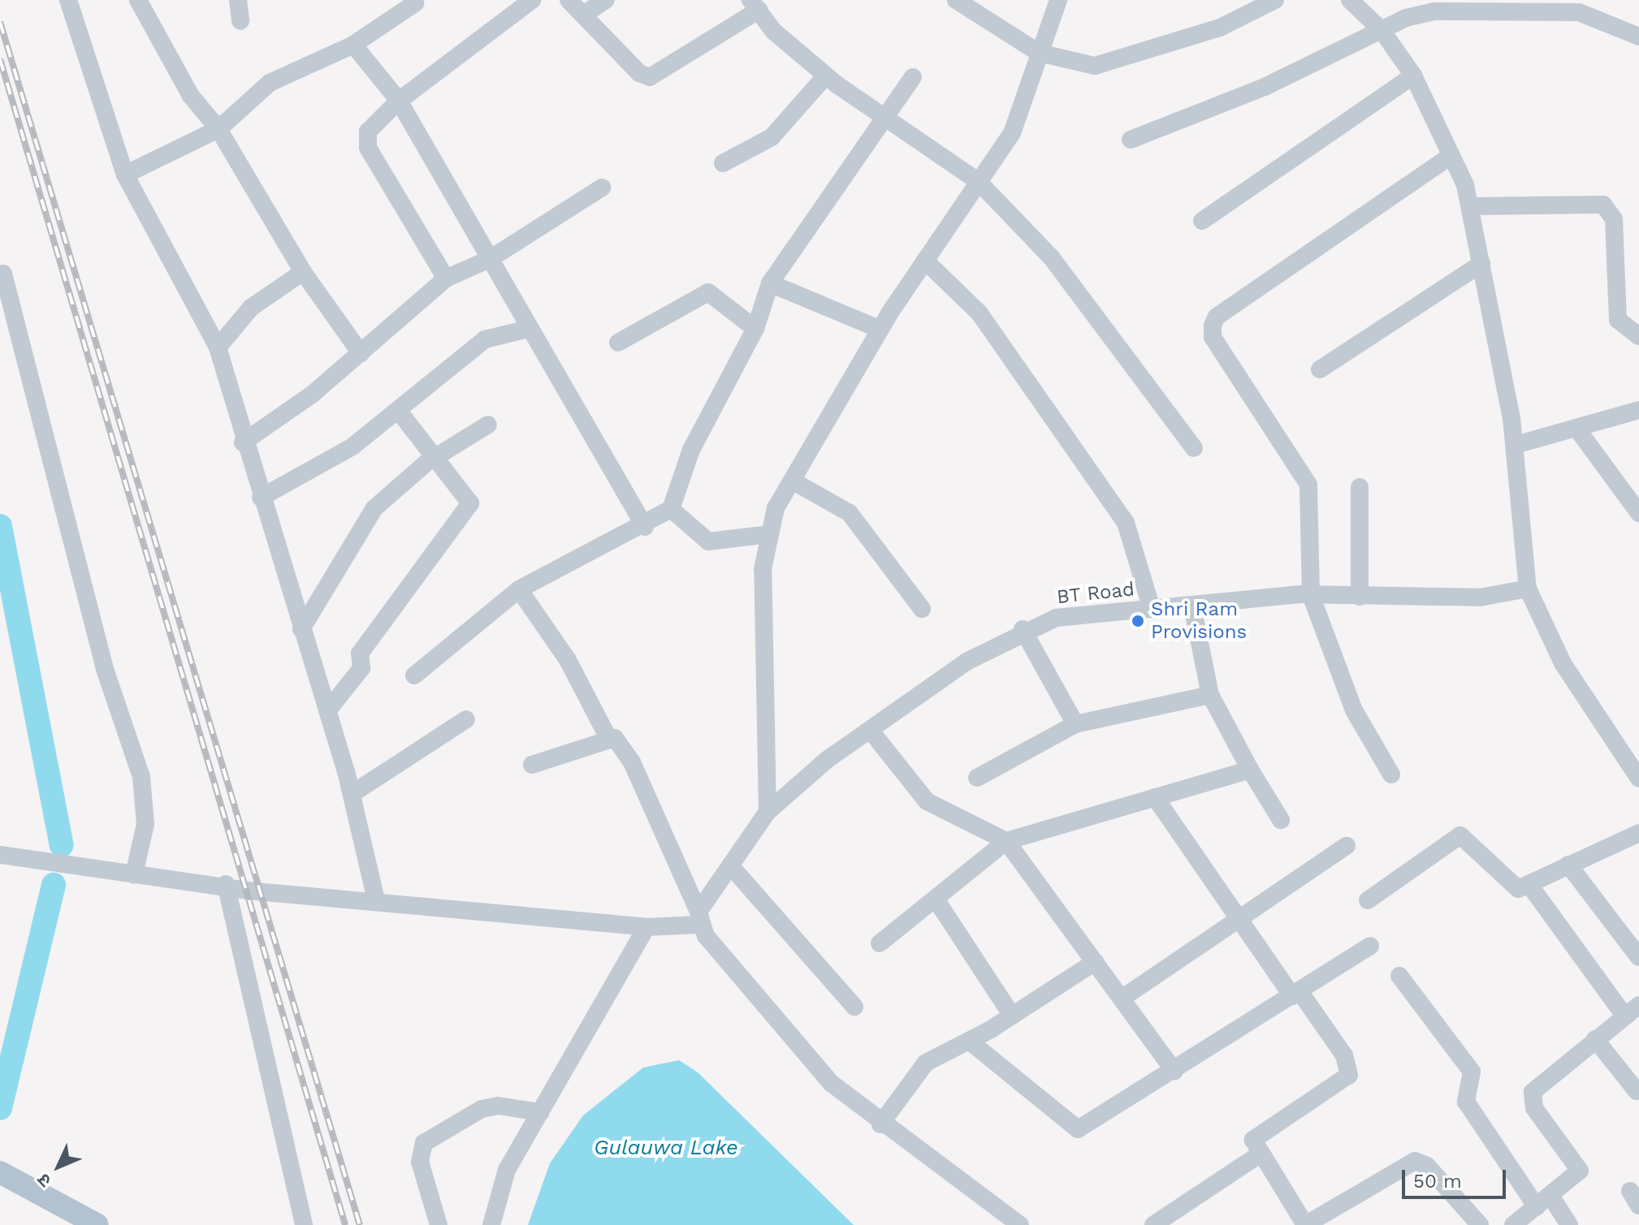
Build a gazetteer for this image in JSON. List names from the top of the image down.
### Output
{
  "streets": {
    "street": ["BT Road"]
  },
  "water": ["Gulauwa Lake"],
  "places": ["Shri Ram Provisions"],
  "scale_bar": "50 m",
  "north": "bottom left"
}
